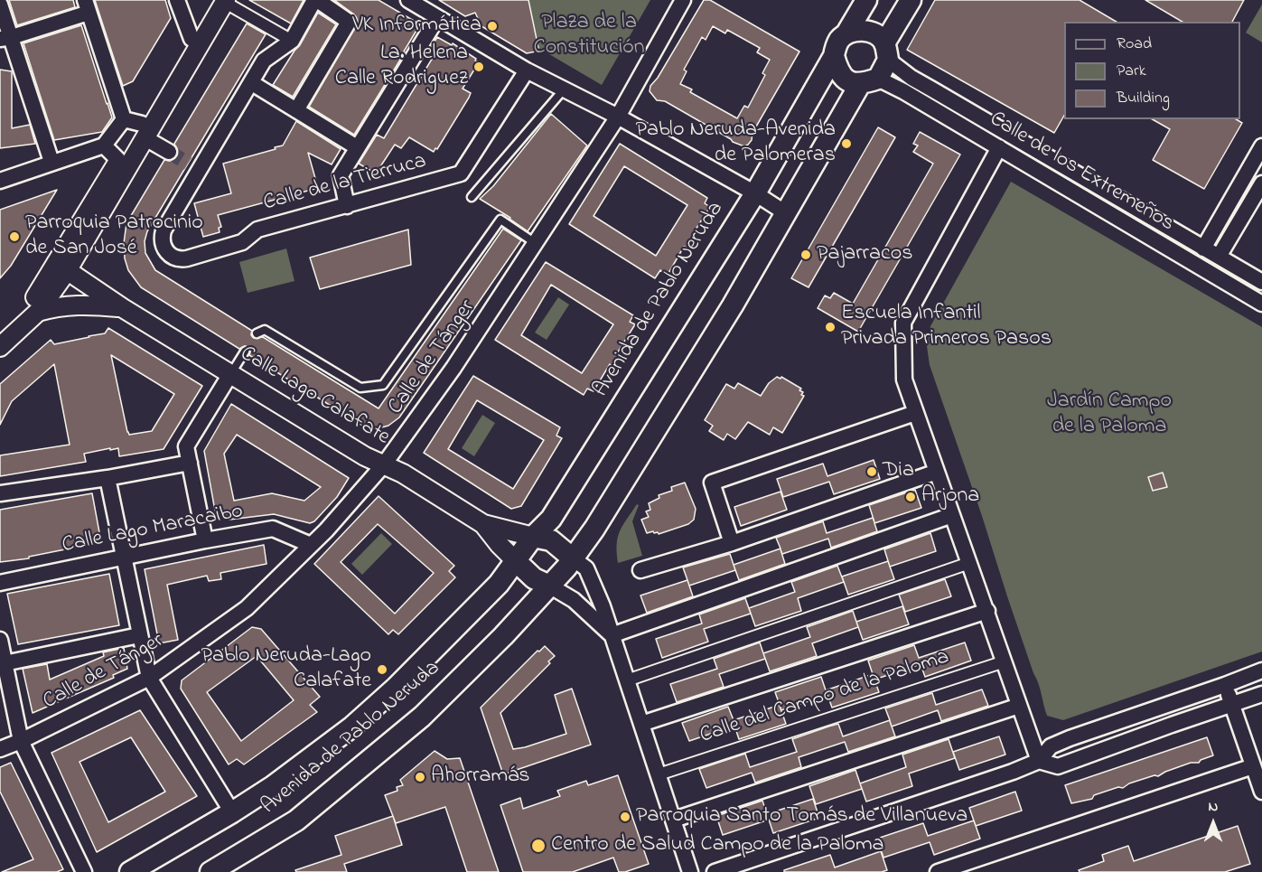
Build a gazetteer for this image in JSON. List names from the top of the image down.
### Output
{
  "streets": {
    "main road": ["Avenida de Pablo Neruda"],
    "street": [
      "Calle de los Extremeños",
      "Calle de la Tierruca",
      "Calle de Tánger",
      "Calle Lago Calafate",
      "Calle Lago Maracaibo",
      "Calle del Campo de la Paloma"
    ]
  },
  "crossings": [
    ["Calle de los Extremeños", "Avenida de Pablo Neruda"],
    ["Avenida de Pablo Neruda", "Calle Lago Calafate"],
    ["Calle de Tánger", "Calle Lago Calafate"],
    ["Calle de Tánger", "Calle Lago Maracaibo"]
  ],
  "parks": ["Plaza de la Constitución", "Jardín Campo de la Paloma"],
  "places": [
    "VK Informática",
    "La. Helena Calle Rodriguez",
    "Pablo Neruda-Avenida de Palomeras",
    "Parroquia Patrocinio de San José",
    "Pajarracos",
    "Escuela Infantil Privada Primeros Pasos",
    "Dia",
    "Arjona",
    "Pablo Neruda-Lago Calafate",
    "Ahorramás",
    "Parroquia Santo Tomás de Villanueva",
    "Centro de Salud Campo de la Paloma"
  ],
  "legend": ["Road", "Park", "Building"],
  "north": "top"
}
